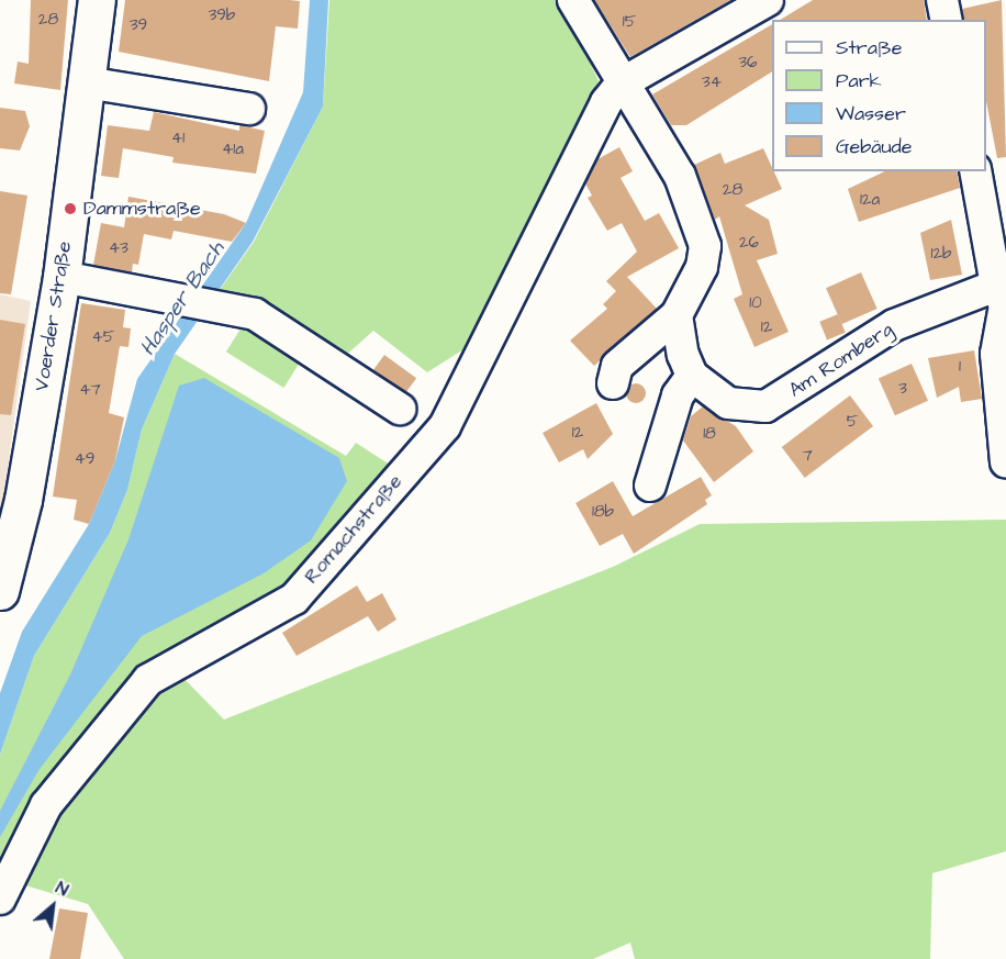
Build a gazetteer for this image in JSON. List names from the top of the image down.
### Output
{
  "streets": {
    "main road": ["Voerder Straße"],
    "street": ["Am Romberg", "Romachstraße"]
  },
  "water": ["Hasper Bach"],
  "places": ["Dammstraße"],
  "house_numbers": [
    "39b",
    "28",
    "15",
    "39",
    "36",
    "34",
    "41",
    "41a",
    "28",
    "12a",
    "26",
    "43",
    "12b",
    "10",
    "12",
    "45",
    "1",
    "3",
    "47",
    "5",
    "12",
    "18",
    "7",
    "49",
    "18b"
  ],
  "legend": [
    "Straße",
    "Park",
    "Wasser",
    "Gebäude"
  ],
  "north": "top right"
}
